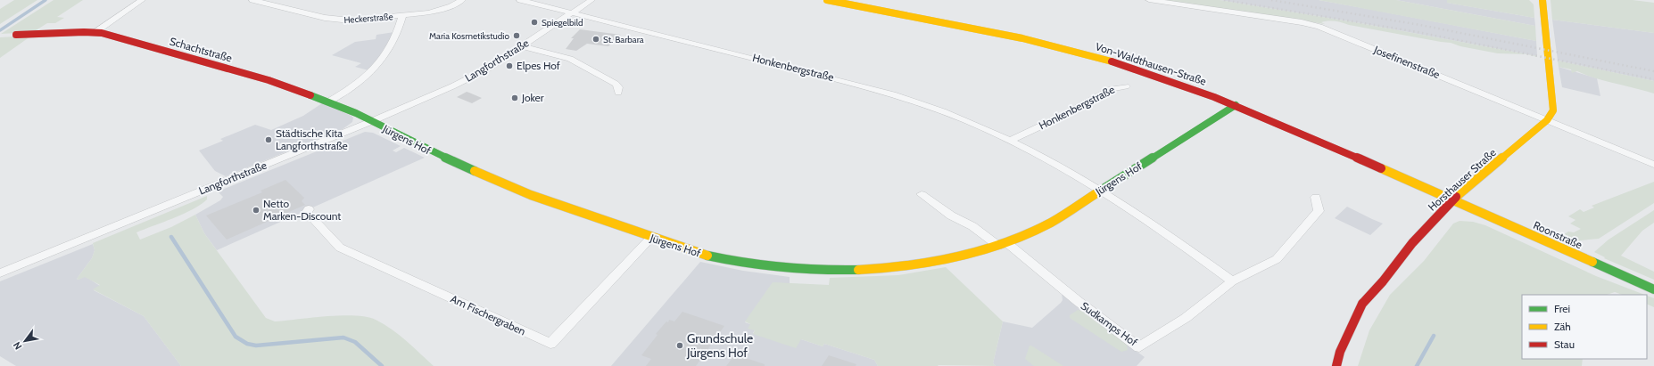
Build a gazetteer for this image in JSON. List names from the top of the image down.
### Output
{
  "streets": {
    "street": [
      "Heckerstraße",
      "Schachtstraße",
      "Langforthstraße",
      "Josefinenstraße",
      "Von-Waldthausen-Straße",
      "Honkenbergstraße",
      "Jürgens Hof",
      "Horsthauser Straße",
      "Roonstraße",
      "Am Fischergraben",
      "Sudkamps Hof"
    ]
  },
  "crossings": [
    ["Schachtstraße", "Langforthstraße"],
    ["Schachtstraße", "Jürgens Hof"],
    ["Langforthstraße", "Honkenbergstraße"],
    ["Langforthstraße", "Jürgens Hof"],
    ["Josefinenstraße", "Horsthauser Straße"],
    ["Von-Waldthausen-Straße", "Jürgens Hof"],
    ["Von-Waldthausen-Straße", "Horsthauser Straße"],
    ["Von-Waldthausen-Straße", "Roonstraße"],
    ["Honkenbergstraße", "Jürgens Hof"],
    ["Jürgens Hof", "Am Fischergraben"],
    ["Jürgens Hof", "Sudkamps Hof"],
    ["Horsthauser Straße", "Roonstraße"]
  ],
  "places": [
    "Spiegelbild",
    "Maria Kosmetikstudio",
    "St. Barbara",
    "Elpes Hof",
    "Joker",
    "Städtische Kita Langforthstraße",
    "Netto Marken-Discount",
    "Grundschule Jürgens Hof"
  ],
  "legend": ["Frei", "Zäh", "Stau"],
  "north": "bottom left"
}
